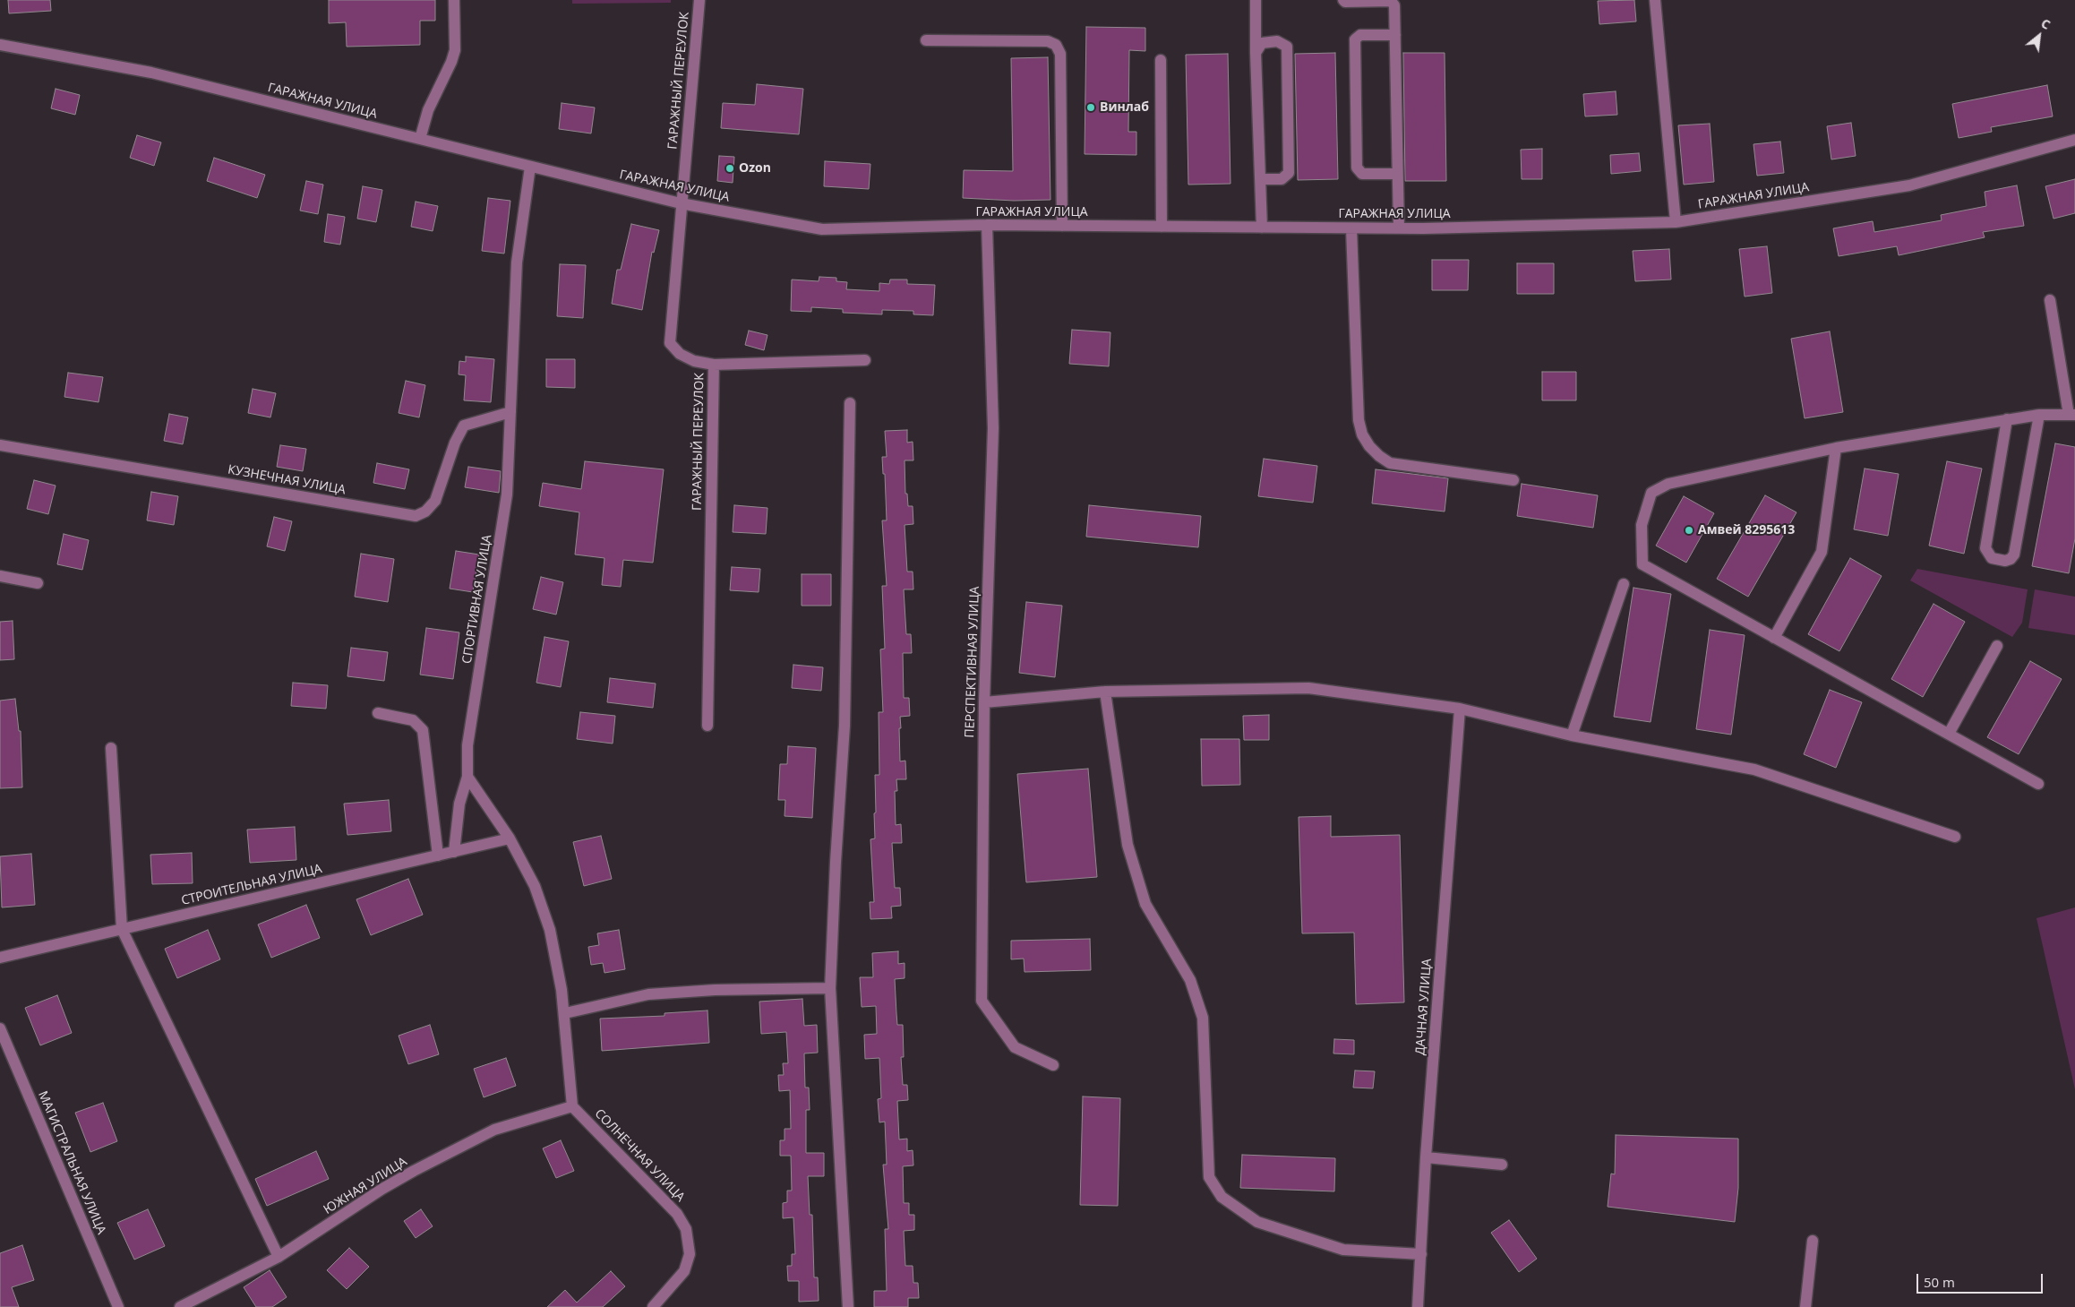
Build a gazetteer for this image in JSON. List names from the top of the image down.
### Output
{
  "streets": {
    "street": [
      "ГАРАЖНЫЙ ПЕРЕУЛОК",
      "ГАРАЖНАЯ УЛИЦА",
      "КУЗНЕЧНАЯ УЛИЦА",
      "СПОРТИВНАЯ УЛИЦА",
      "ПЕРСПЕКТИВНАЯ УЛИЦА",
      "СТРОИТЕЛЬНАЯ УЛИЦА",
      "ДАЧНАЯ УЛИЦА",
      "СОЛНЕЧНАЯ УЛИЦА",
      "МАГИСТРАЛЬНАЯ УЛИЦА",
      "ЮЖНАЯ УЛИЦА"
    ]
  },
  "crossings": [
    ["ГАРАЖНЫЙ ПЕРЕУЛОК", "ГАРАЖНАЯ УЛИЦА"],
    ["ГАРАЖНАЯ УЛИЦА", "СПОРТИВНАЯ УЛИЦА"],
    ["ГАРАЖНАЯ УЛИЦА", "ПЕРСПЕКТИВНАЯ УЛИЦА"],
    ["КУЗНЕЧНАЯ УЛИЦА", "СПОРТИВНАЯ УЛИЦА"],
    ["СПОРТИВНАЯ УЛИЦА", "СТРОИТЕЛЬНАЯ УЛИЦА"],
    ["СОЛНЕЧНАЯ УЛИЦА", "ЮЖНАЯ УЛИЦА"]
  ],
  "places": ["Винлаб", "Ozon", "Амвей 8295613"],
  "scale_bar": "50 m",
  "north": "top right"
}
